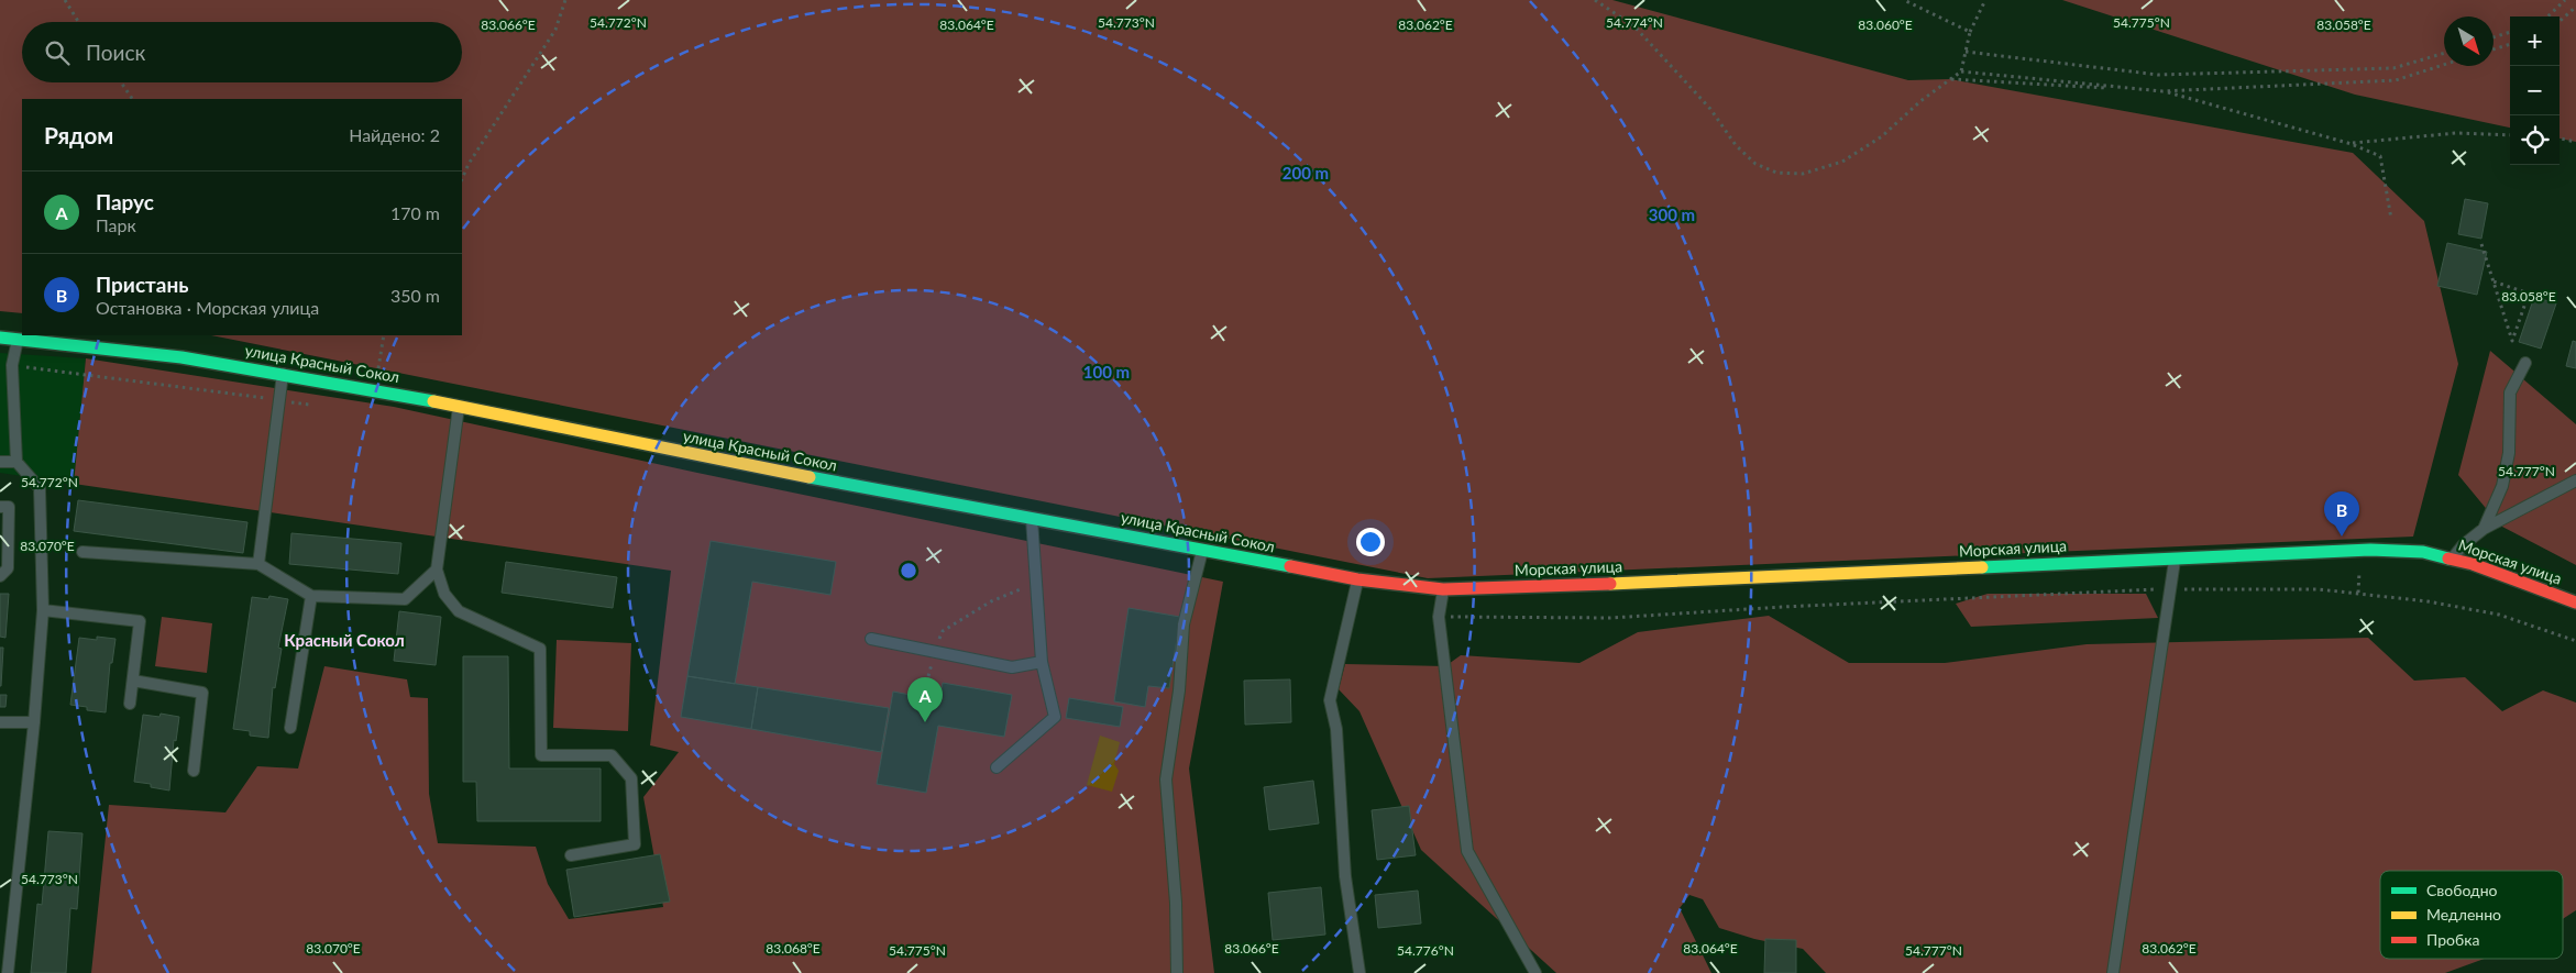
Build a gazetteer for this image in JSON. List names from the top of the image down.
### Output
{
  "streets": {
    "street": ["улица Красный Сокол", "Морская улица"]
  },
  "crossings": [
    ["улица Красный Сокол", "Морская улица"]
  ],
  "districts": ["Красный Сокол"],
  "legend": ["Свободно", "Медленно", "Пробка"],
  "north": "bottom right",
  "page": {
    "map_buttons": ["+", "−"],
    "search": "Поиск",
    "heading": ["Рядом", "Найдено: 2"],
    "list": [
      {
        "mark": "A",
        "name": "Парус",
        "note": "Парк",
        "value": "170 m"
      },
      {
        "mark": "B",
        "name": "Пристань",
        "note": "Остановка · Морская улица",
        "value": "350 m"
      }
    ],
    "pins": ["B", "A"]
  },
  "coordinates": [
    "54.772°N",
    "54.773°N",
    "54.774°N",
    "54.775°N",
    "83.066°E",
    "83.064°E",
    "83.062°E",
    "83.060°E",
    "83.058°E",
    "54.777°N",
    "83.070°E",
    "83.068°E",
    "54.776°N"
  ],
  "rings": ["200 m", "300 m", "100 m"]
}
